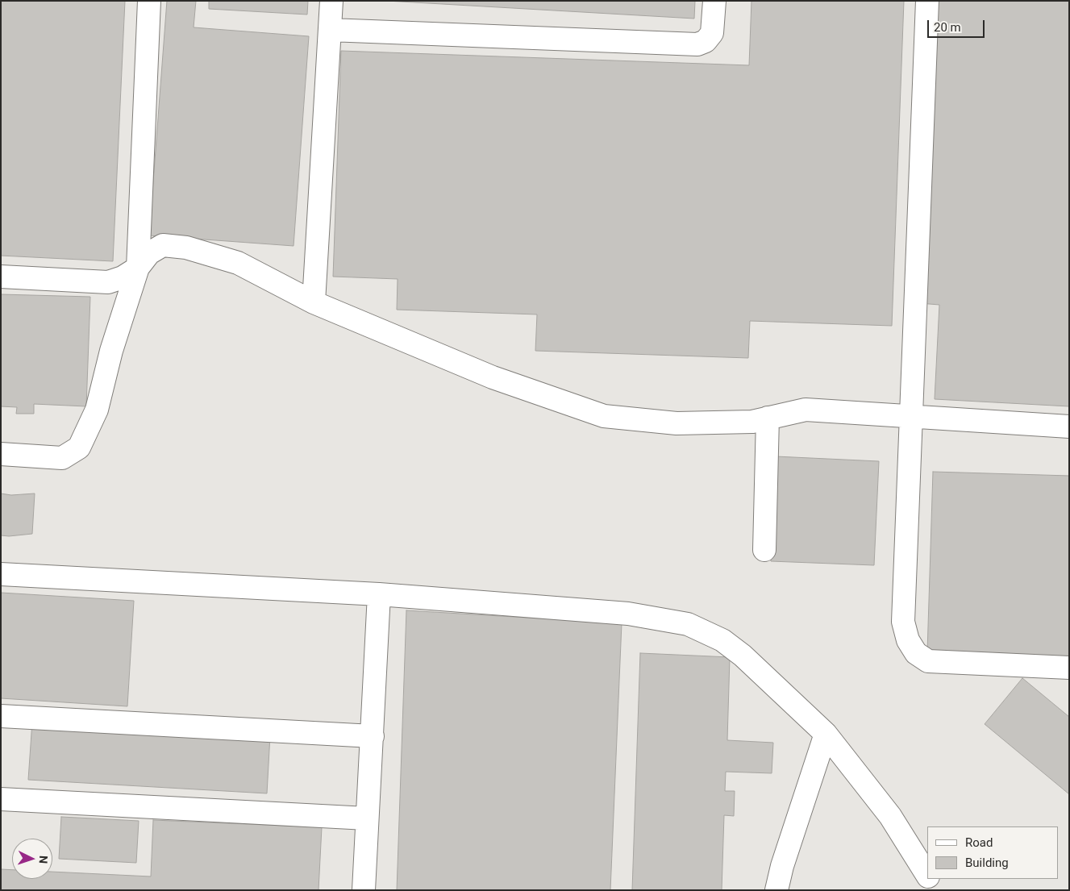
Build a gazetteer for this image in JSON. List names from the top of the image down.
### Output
{
  "legend": ["Road", "Building"],
  "scale_bar": "20 m",
  "north": "right"
}
